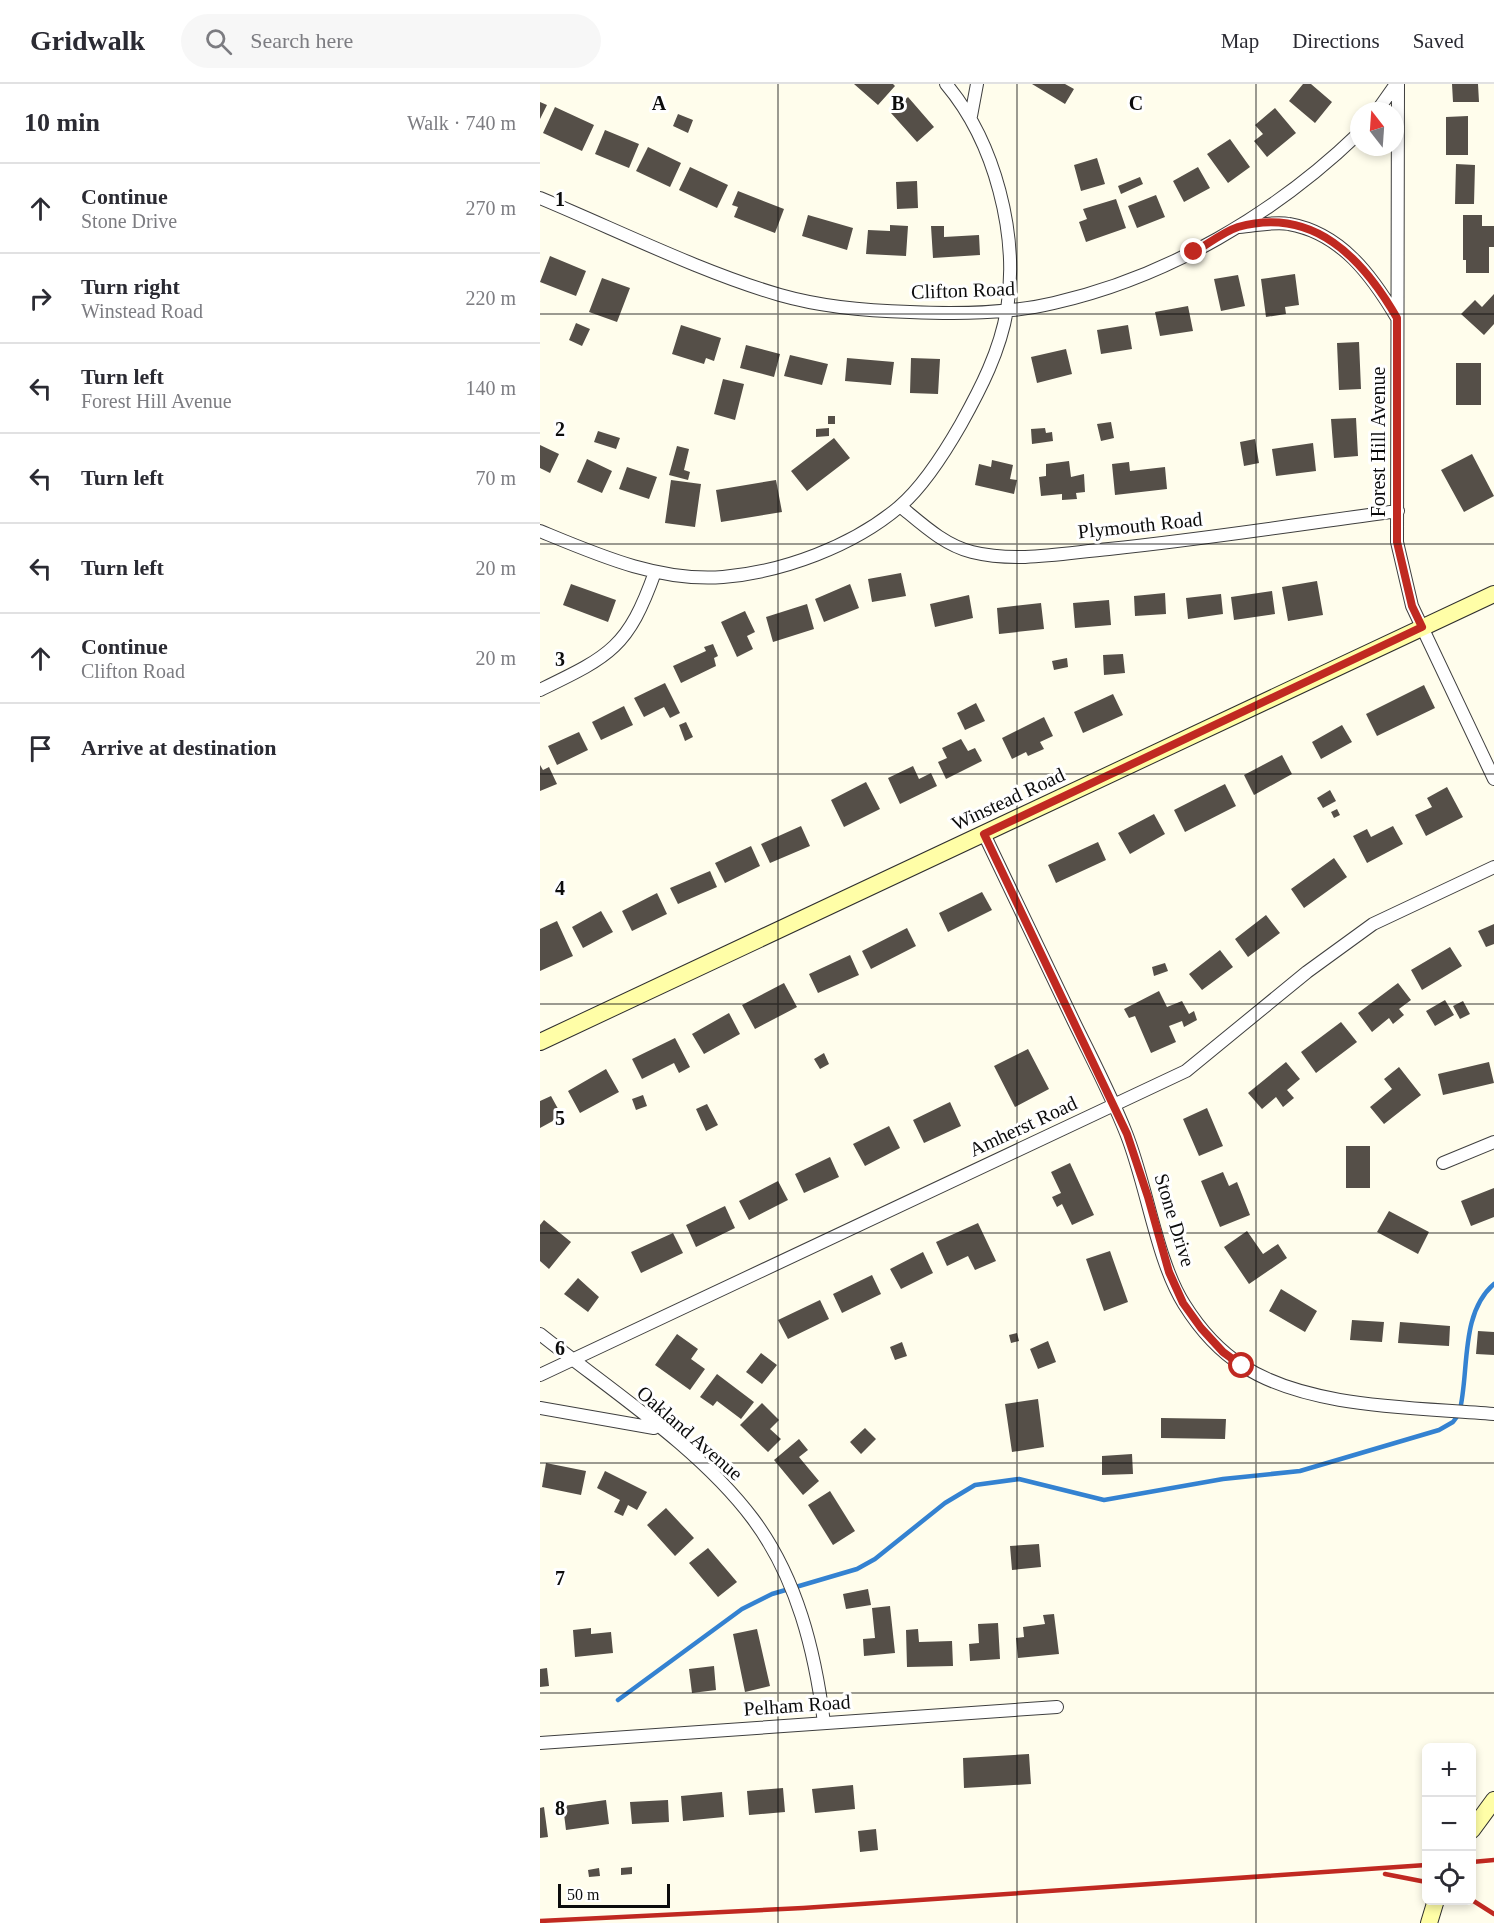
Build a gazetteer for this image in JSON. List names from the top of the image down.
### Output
{
  "streets": {
    "street": [
      "Clifton Road",
      "Forest Hill Avenue",
      "Plymouth Road",
      "Winstead Road",
      "Amherst Road",
      "Stone Drive",
      "Oakland Avenue",
      "Pelham Road"
    ]
  },
  "crossings": [
    ["Forest Hill Avenue", "Plymouth Road"],
    ["Forest Hill Avenue", "Winstead Road"],
    ["Winstead Road", "Stone Drive"],
    ["Amherst Road", "Stone Drive"],
    ["Amherst Road", "Oakland Avenue"],
    ["Oakland Avenue", "Pelham Road"]
  ],
  "scale_bar": "50 m",
  "north": "top",
  "page": {
    "header": "Gridwalk",
    "search": "Search here",
    "nav": ["Map", "Directions", "Saved"],
    "heading": ["10 min", "Walk · 740 m"],
    "list": [
      ["Continue", "Stone Drive", "270 m"],
      ["Turn right", "Winstead Road", "220 m"],
      ["Turn left", "Forest Hill Avenue", "140 m"],
      ["Turn left", "70 m"],
      ["Turn left", "20 m"],
      ["Continue", "Clifton Road", "20 m"],
      "Arrive at destination"
    ],
    "map_buttons": ["+", "−"],
    "scale": "50 m"
  },
  "grid": {
    "columns": ["A", "B", "C"],
    "rows": [
      "1",
      "2",
      "3",
      "4",
      "5",
      "6",
      "7",
      "8"
    ]
  }
}
